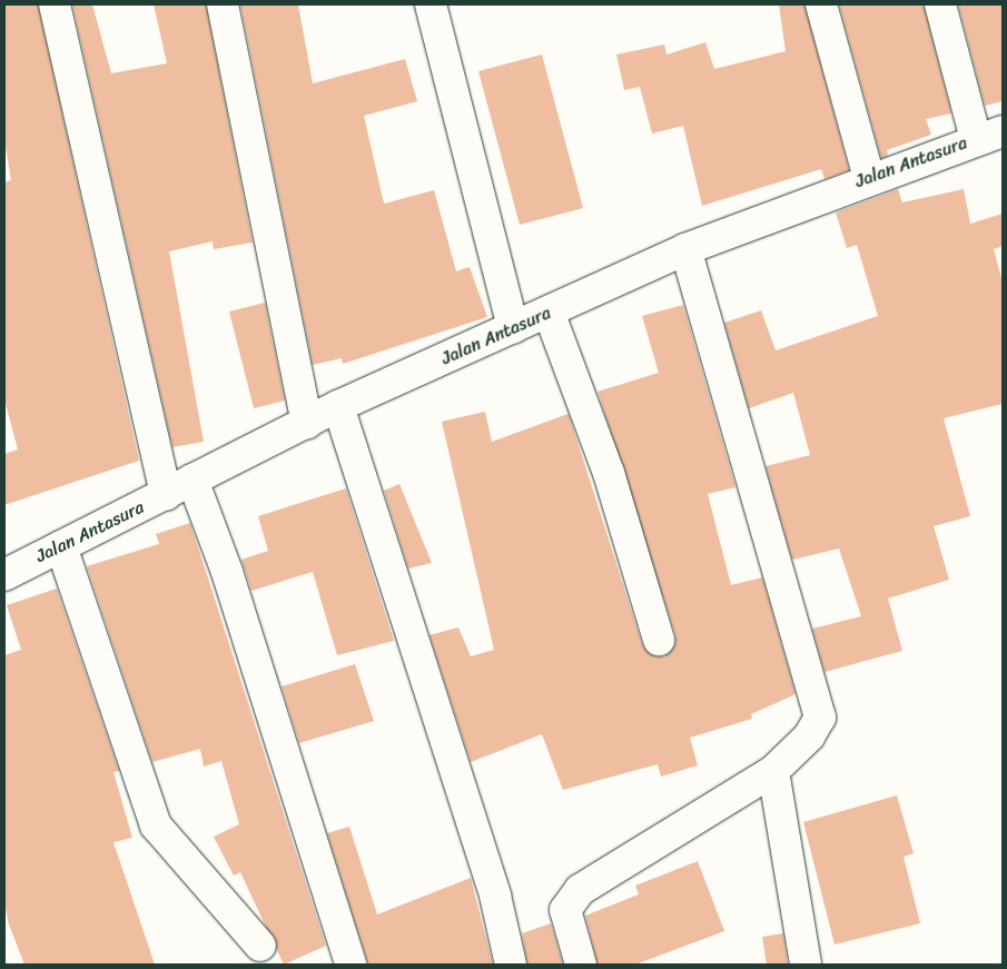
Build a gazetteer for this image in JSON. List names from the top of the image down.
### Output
{
  "streets": {
    "street": ["Jalan Antasura"]
  }
}
